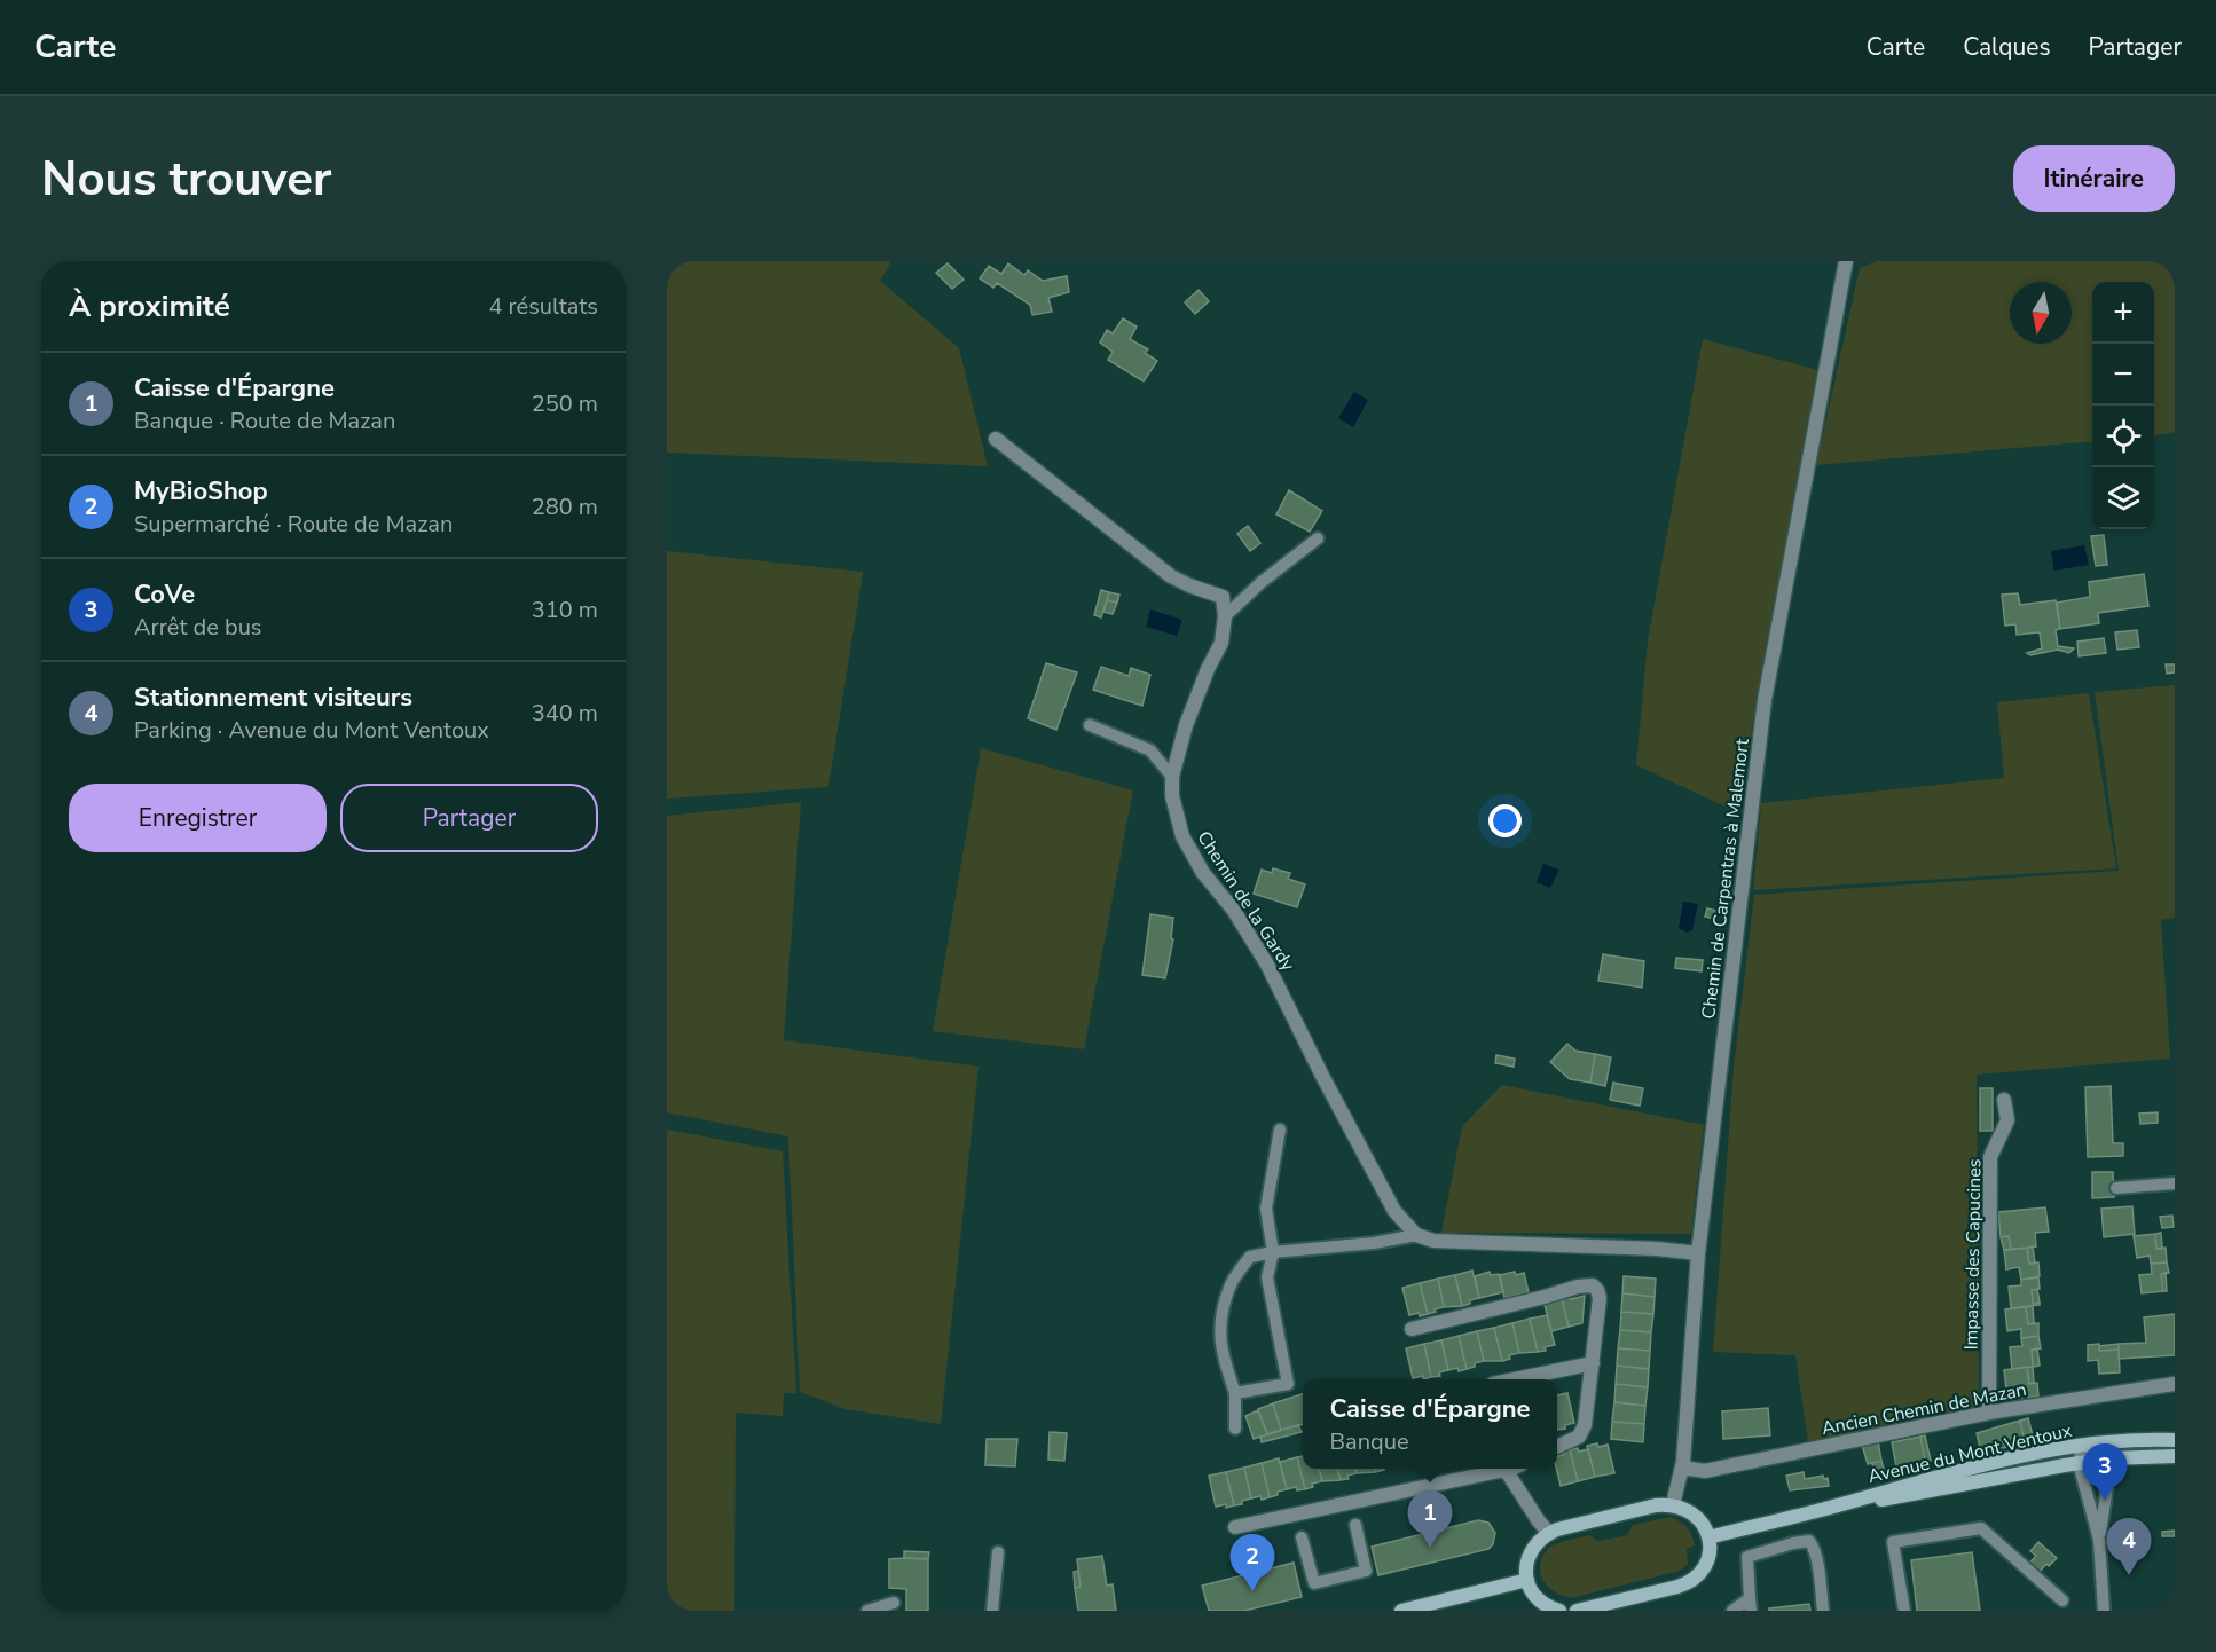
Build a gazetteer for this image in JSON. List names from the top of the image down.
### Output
{
  "streets": {
    "main road": ["Avenue du Mont Ventoux"],
    "street": [
      "Chemin de Carpentras à Malemort",
      "Chemin de la Gardy",
      "Impasse des Capucines",
      "Ancien Chemin de Mazan"
    ]
  },
  "crossings": [
    ["Chemin de Carpentras à Malemort", "Ancien Chemin de Mazan"],
    ["Impasse des Capucines", "Ancien Chemin de Mazan"]
  ],
  "north": "bottom",
  "page": {
    "header": "Carte",
    "nav": ["Carte", "Calques", "Partager"],
    "buttons": [
      "Itinéraire",
      ["Enregistrer", "Partager"]
    ],
    "title": "Nous trouver",
    "heading": ["À proximité", "4 résultats"],
    "map_buttons": ["+", "−"],
    "list": [
      {
        "mark": "1",
        "name": "Caisse d'Épargne",
        "note": "Banque · Route de Mazan",
        "value": "250 m"
      },
      {
        "mark": "2",
        "name": "MyBioShop",
        "note": "Supermarché · Route de Mazan",
        "value": "280 m"
      },
      {
        "mark": "3",
        "name": "CoVe",
        "note": "Arrêt de bus",
        "value": "310 m"
      },
      {
        "mark": "4",
        "name": "Stationnement visiteurs",
        "note": "Parking · Avenue du Mont Ventoux",
        "value": "340 m"
      }
    ],
    "popup": ["Caisse d'Épargne", "Banque"],
    "pins": [
      "3",
      "1",
      "4",
      "2"
    ]
  }
}
